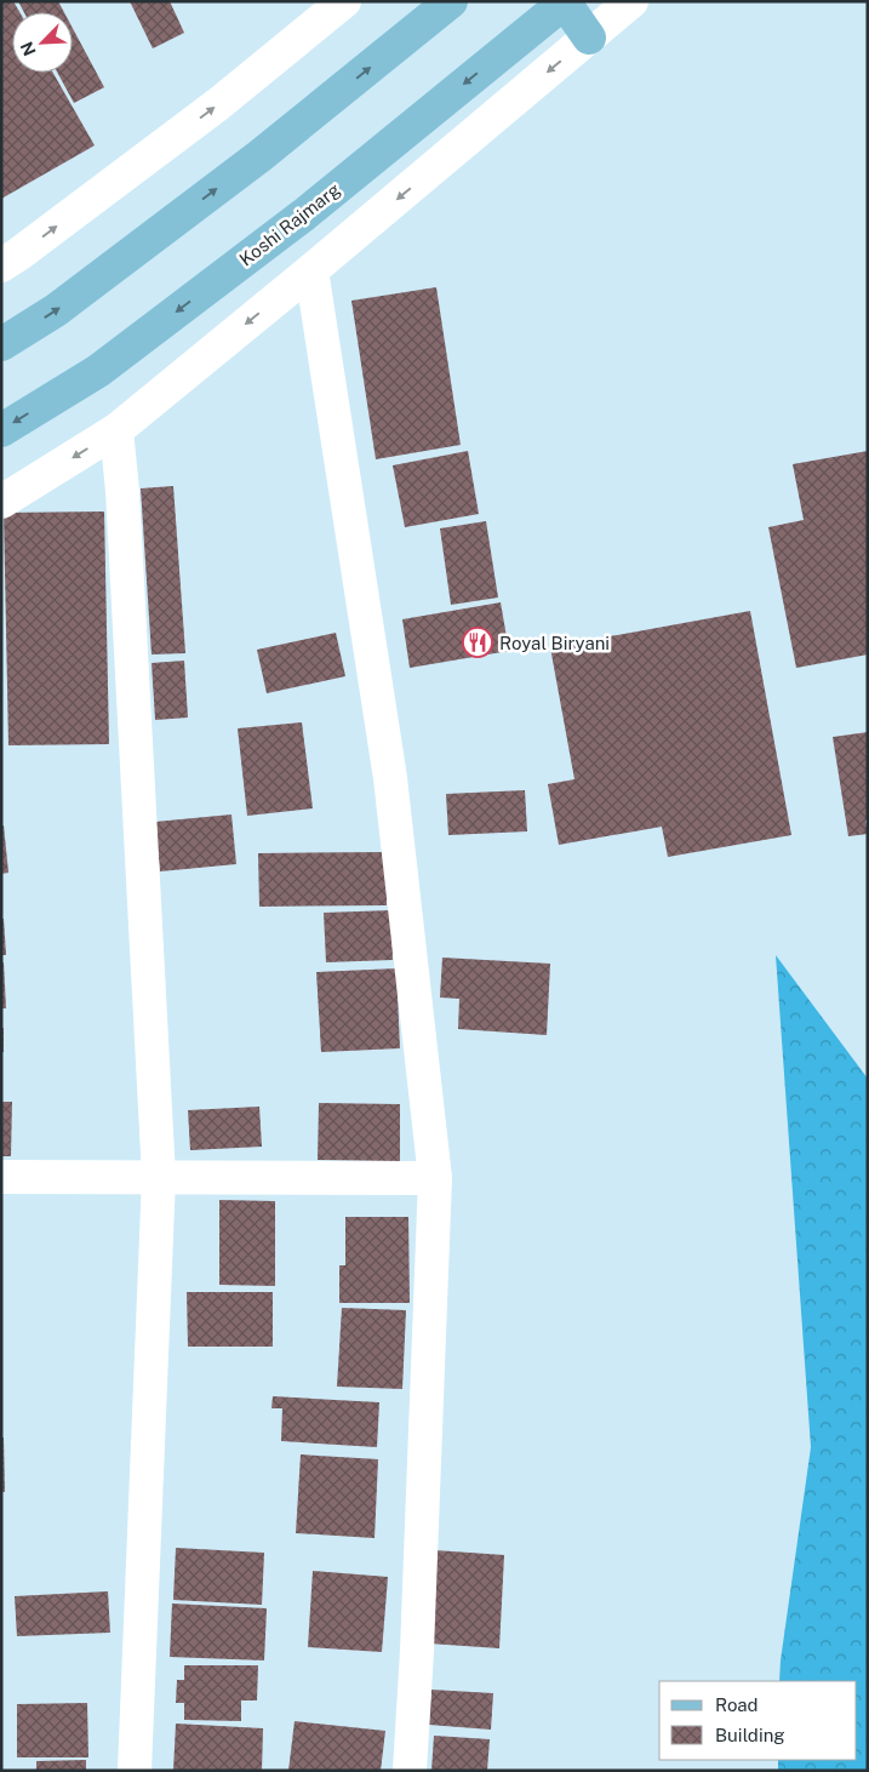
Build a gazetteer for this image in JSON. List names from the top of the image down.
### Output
{
  "streets": {
    "main road": ["Koshi Rajmarg"]
  },
  "places": {
    "restaurant": ["Royal Biryani"]
  },
  "legend": ["Road", "Building"],
  "north": "bottom left"
}
